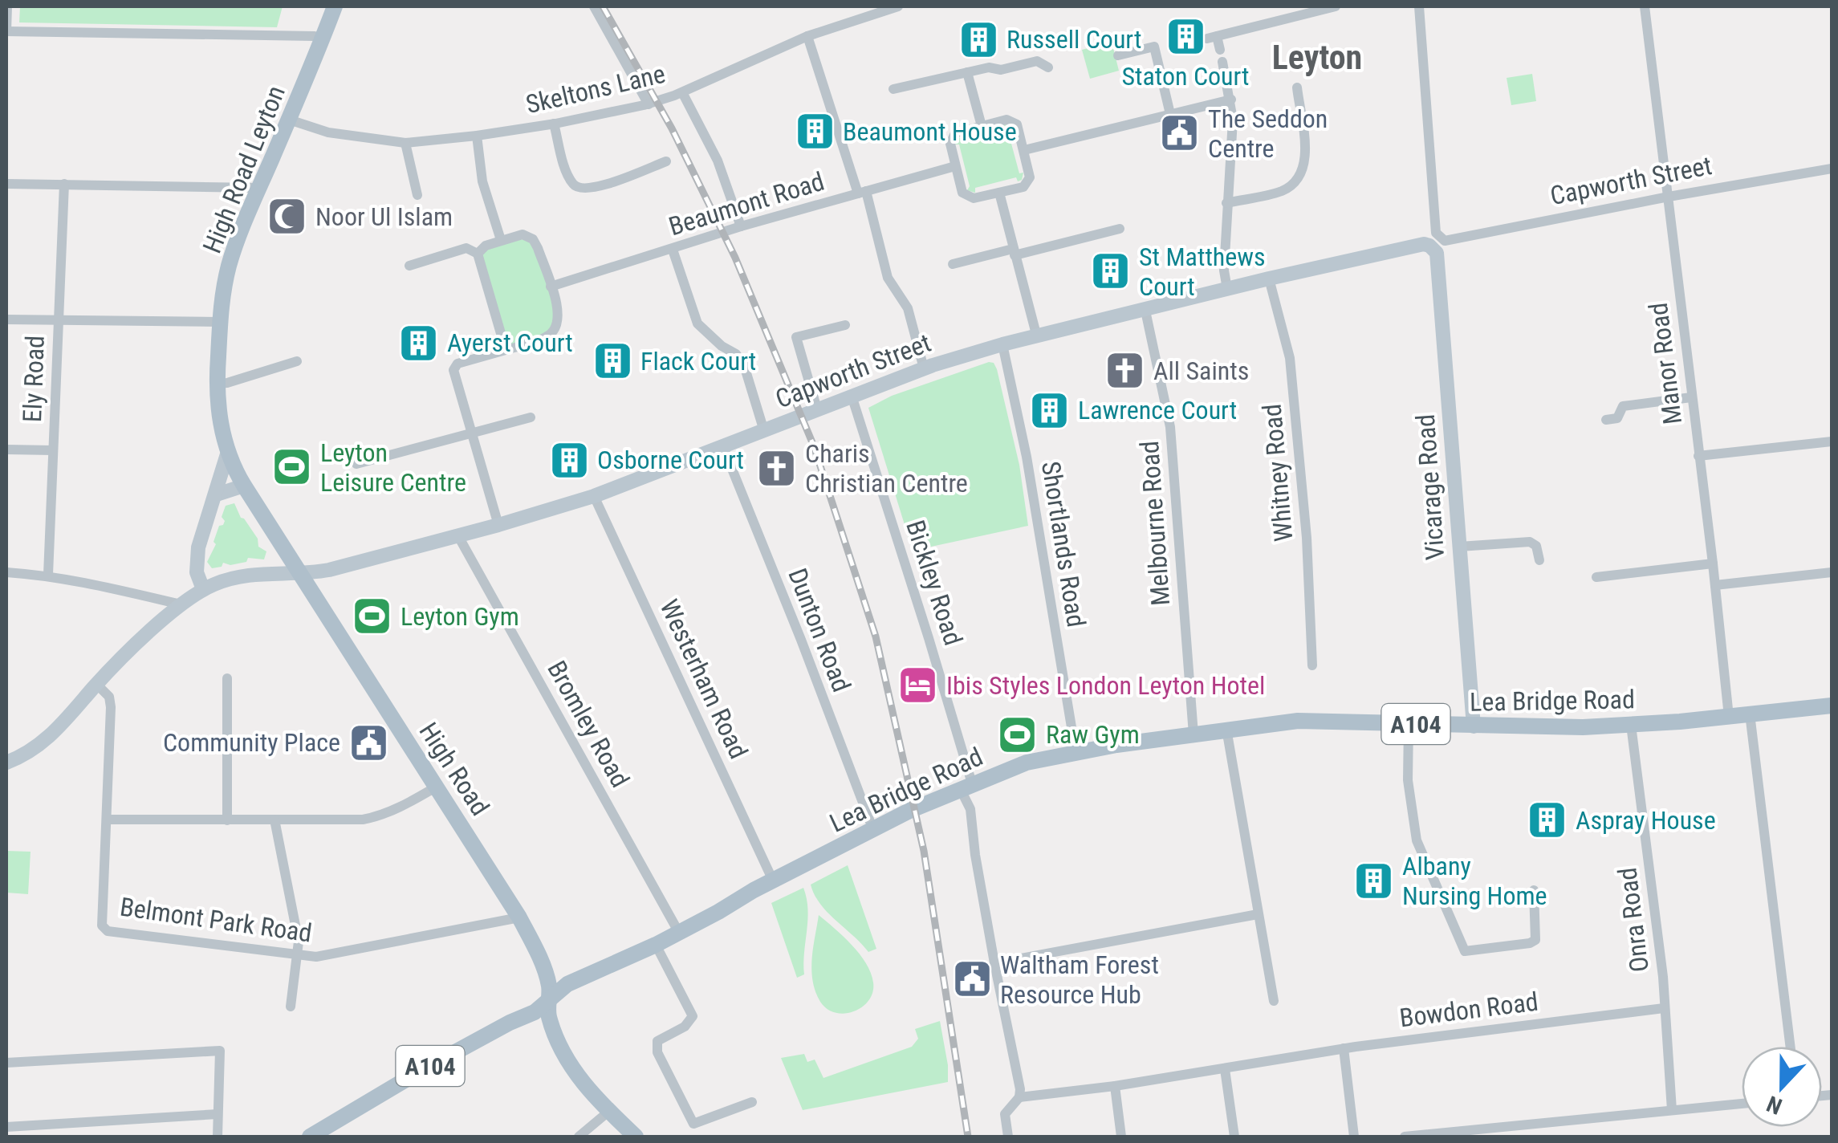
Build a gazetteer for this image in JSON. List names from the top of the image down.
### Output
{
  "streets": {
    "main road": [
      "High Road Leyton",
      "Lea Bridge Road",
      "A104",
      "High Road"
    ],
    "street": [
      "Skeltons Lane",
      "Capworth Street",
      "Beaumont Road",
      "Manor Road",
      "Ely Road",
      "Whitney Road",
      "Vicarage Road",
      "Melbourne Road",
      "Shortlands Road",
      "Bickley Road",
      "Dunton Road",
      "Westerham Road",
      "Bromley Road",
      "Belmont Park Road",
      "Onra Road",
      "Bowdon Road"
    ]
  },
  "crossings": [
    ["Skeltons Lane", "High Road Leyton"],
    ["High Road Leyton", "Capworth Street"],
    ["High Road Leyton", "High Road"],
    ["Capworth Street", "Manor Road"],
    ["Capworth Street", "Whitney Road"],
    ["Capworth Street", "Vicarage Road"],
    ["Capworth Street", "Melbourne Road"],
    ["Capworth Street", "Shortlands Road"],
    ["Capworth Street", "Bickley Road"],
    ["Capworth Street", "Dunton Road"],
    ["Capworth Street", "Westerham Road"],
    ["Capworth Street", "Bromley Road"],
    ["Capworth Street", "High Road"],
    ["Capworth Street", "Belmont Park Road"],
    ["Manor Road", "Lea Bridge Road"],
    ["Vicarage Road", "Lea Bridge Road"],
    ["Melbourne Road", "Lea Bridge Road"],
    ["Shortlands Road", "Lea Bridge Road"],
    ["Bickley Road", "Lea Bridge Road"],
    ["Bickley Road", "Bowdon Road"],
    ["Dunton Road", "Lea Bridge Road"],
    ["Westerham Road", "Lea Bridge Road"],
    ["Lea Bridge Road", "Bromley Road"],
    ["Lea Bridge Road", "High Road"],
    ["Lea Bridge Road", "Onra Road"],
    ["High Road", "Belmont Park Road"],
    ["Onra Road", "Bowdon Road"]
  ],
  "districts": ["Leyton"],
  "places": {
    "building": [
      "Staton Court",
      "Russell Court",
      "Beaumont House",
      "St Matthews Court",
      "Ayerst Court",
      "Flack Court",
      "Lawrence Court",
      "Osborne Court",
      "Aspray House",
      "Albany Nursing Home"
    ],
    "public building": ["The Seddon Centre", "Community Place", "Waltham Forest Resource Hub"],
    "mosque": ["Noor Ul Islam"],
    "church": ["All Saints", "Charis Christian Centre"],
    "sports": ["Leyton Leisure Centre", "Leyton Gym", "Raw Gym"],
    "hotel": ["Ibis Styles London Leyton Hotel"]
  },
  "north": "bottom"
}
